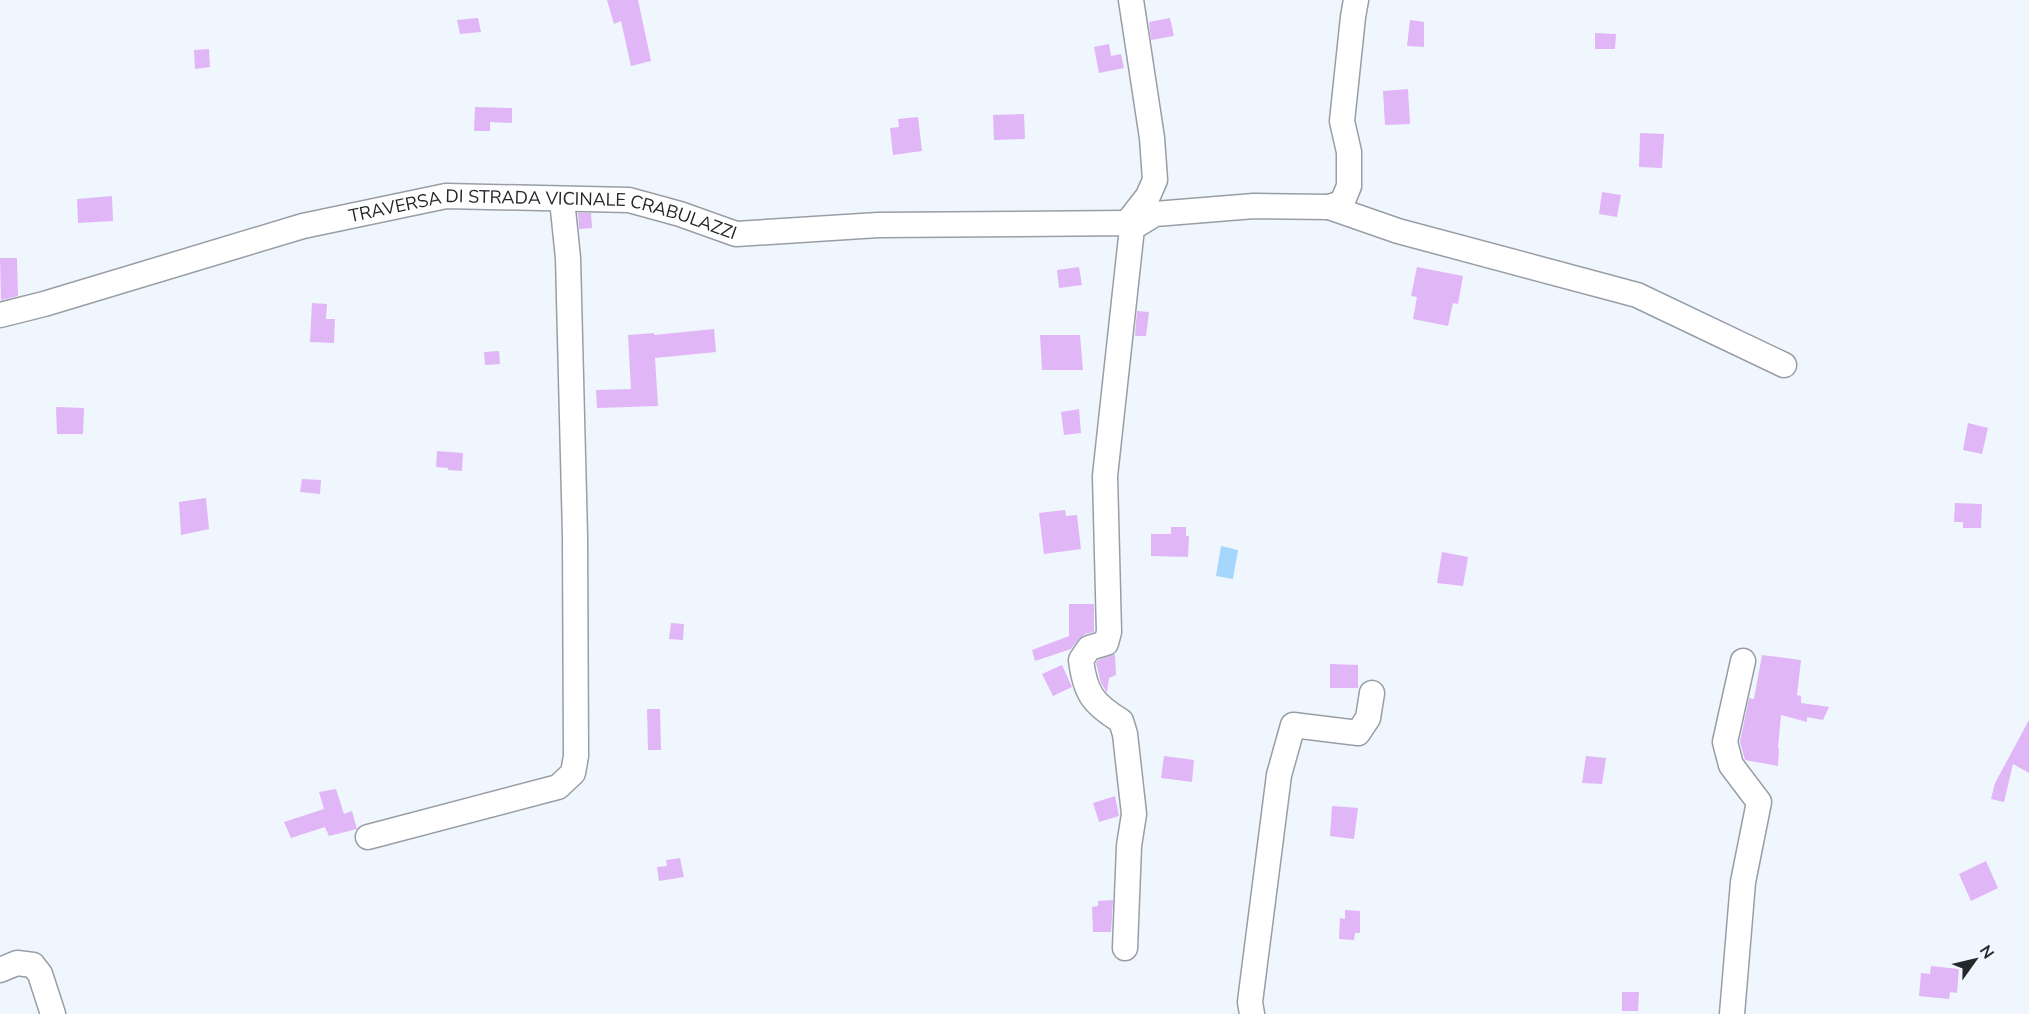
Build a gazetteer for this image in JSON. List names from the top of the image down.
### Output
{
  "streets": {
    "street": ["TRAVERSA DI STRADA VICINALE CRABULAZZI"]
  },
  "north": "top right"
}
